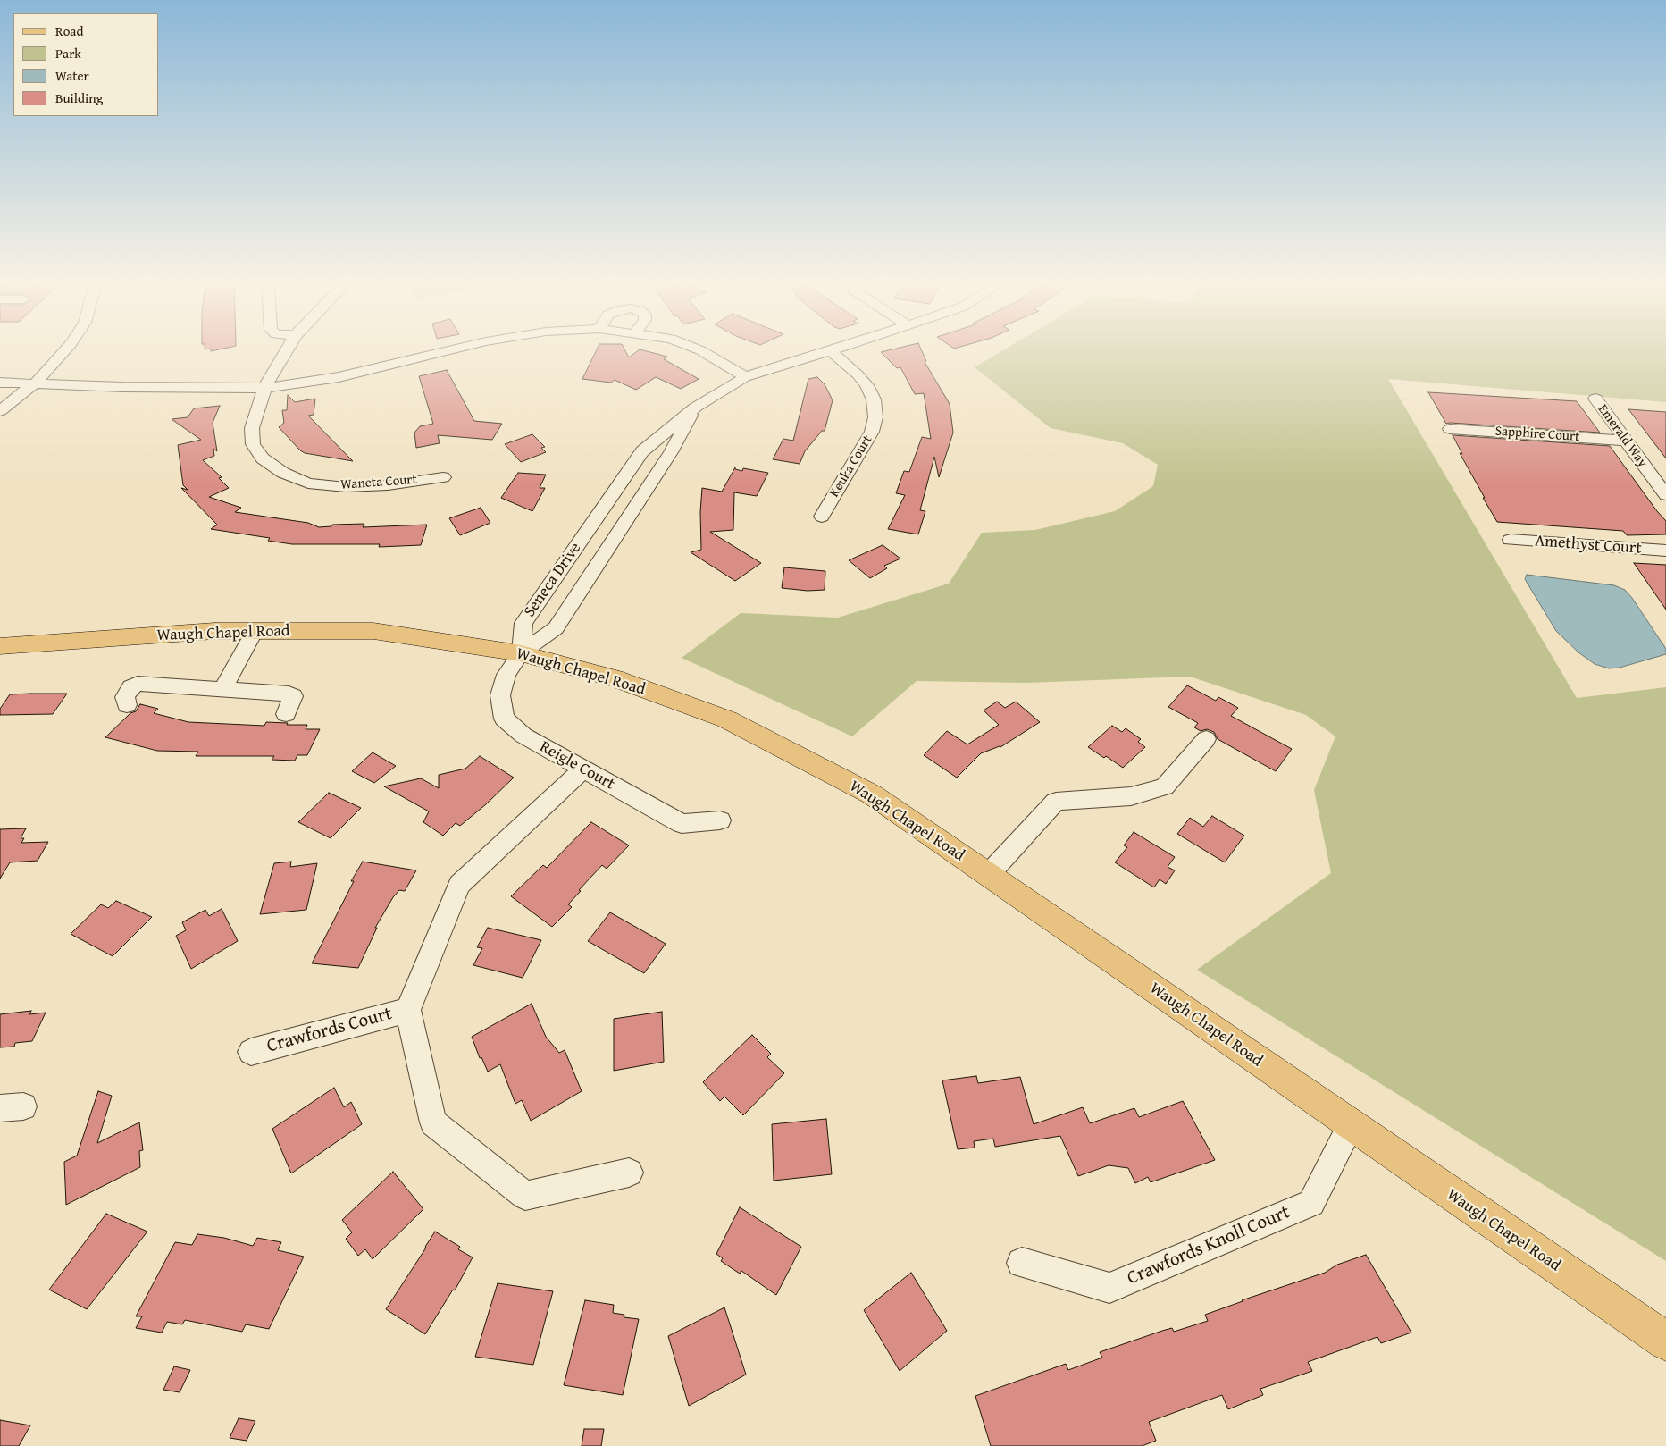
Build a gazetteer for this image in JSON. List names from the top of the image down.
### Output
{
  "streets": {
    "main road": ["Waugh Chapel Road"],
    "street": [
      "Sapphire Court",
      "Emerald Way",
      "Keuka Court",
      "Waneta Court",
      "Amethyst Court",
      "Seneca Drive",
      "Reigle Court",
      "Crawfords Court",
      "Crawfords Knoll Court"
    ]
  },
  "crossings": [
    ["Sapphire Court", "Emerald Way"],
    ["Keuka Court", "Seneca Drive"],
    ["Seneca Drive", "Waugh Chapel Road"],
    ["Seneca Drive", "Reigle Court"],
    ["Waugh Chapel Road", "Reigle Court"],
    ["Waugh Chapel Road", "Crawfords Knoll Court"]
  ],
  "legend": [
    "Road",
    "Park",
    "Water",
    "Building"
  ]
}
